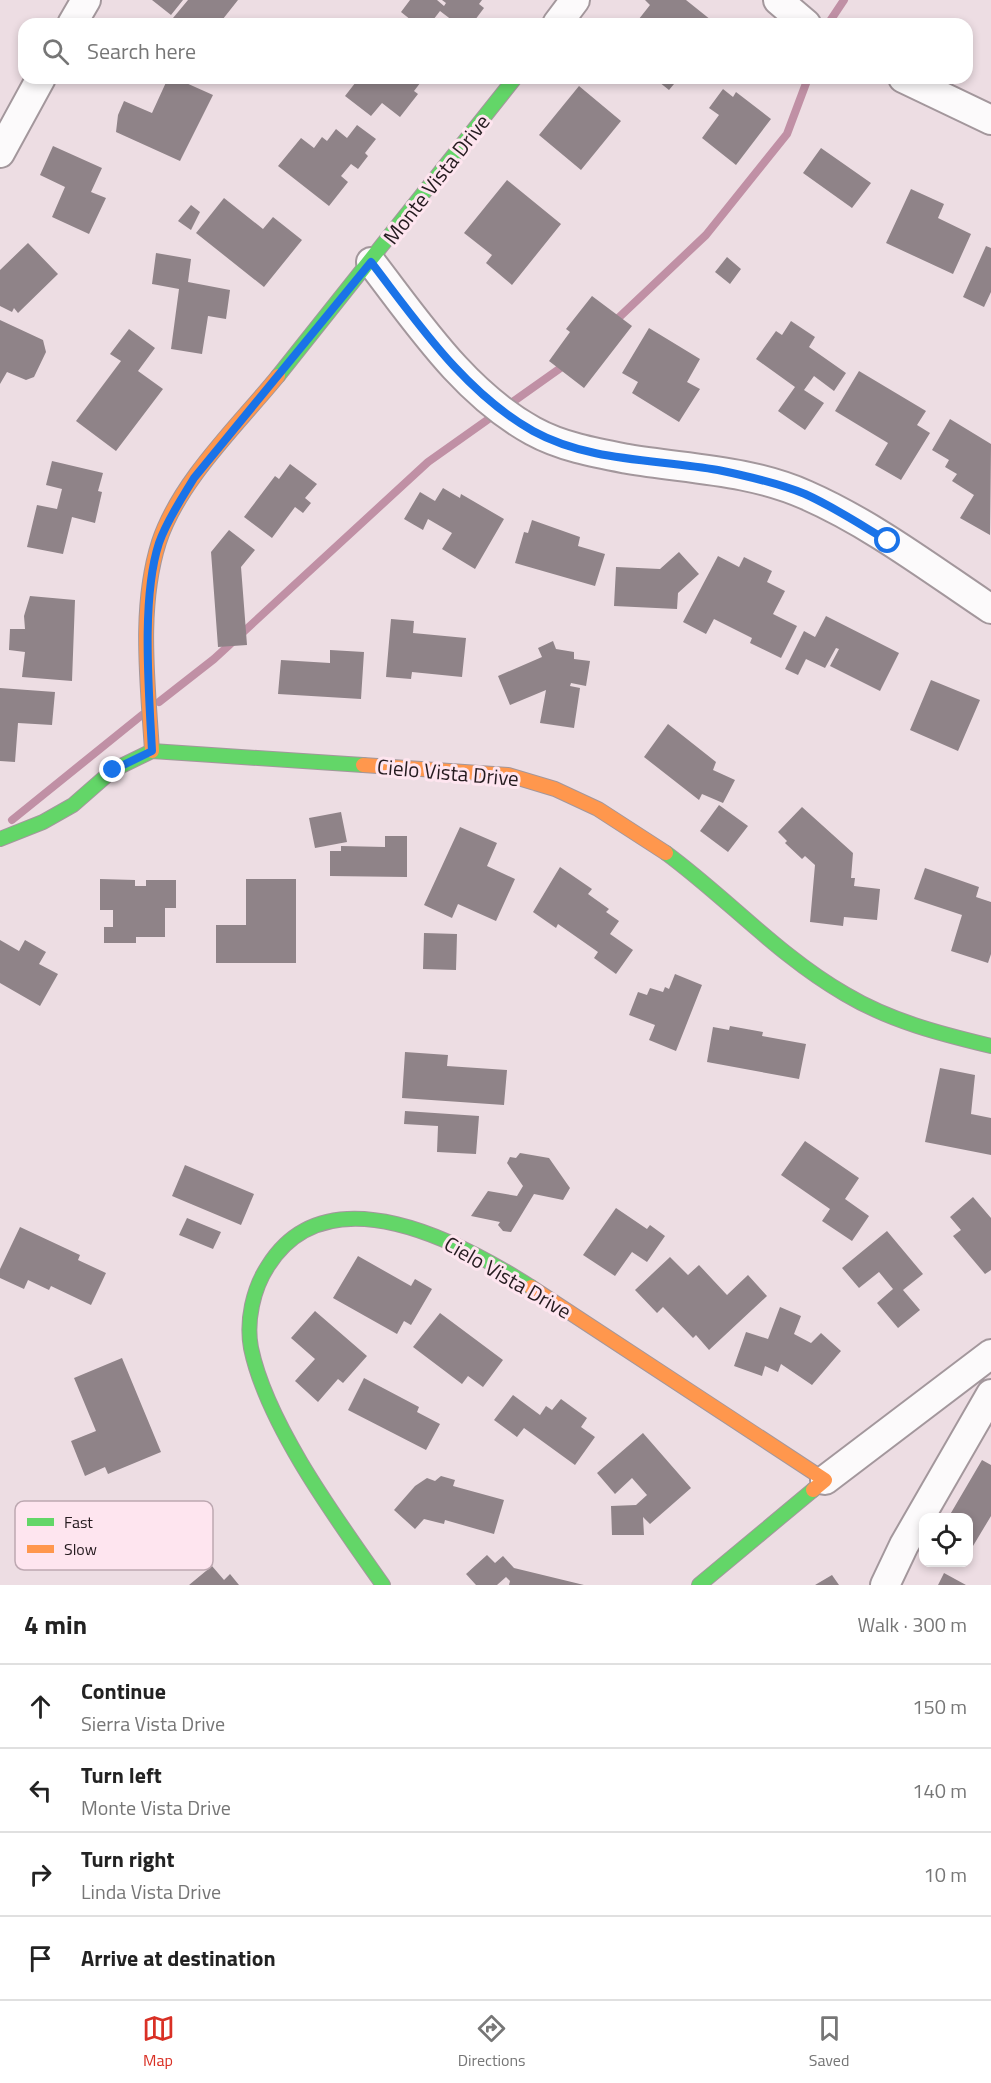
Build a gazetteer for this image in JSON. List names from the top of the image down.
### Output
{
  "streets": {
    "street": ["Monte Vista Drive", "Cielo Vista Drive"]
  },
  "crossings": [
    ["Monte Vista Drive", "Cielo Vista Drive"]
  ],
  "legend": ["Fast", "Slow"],
  "page": {
    "search": "Search here",
    "heading": ["4 min", "Walk · 300 m"],
    "list": [
      ["Continue", "Sierra Vista Drive", "150 m"],
      ["Turn left", "Monte Vista Drive", "140 m"],
      ["Turn right", "Linda Vista Drive", "10 m"],
      "Arrive at destination"
    ],
    "nav": ["Map", "Directions", "Saved"]
  }
}
